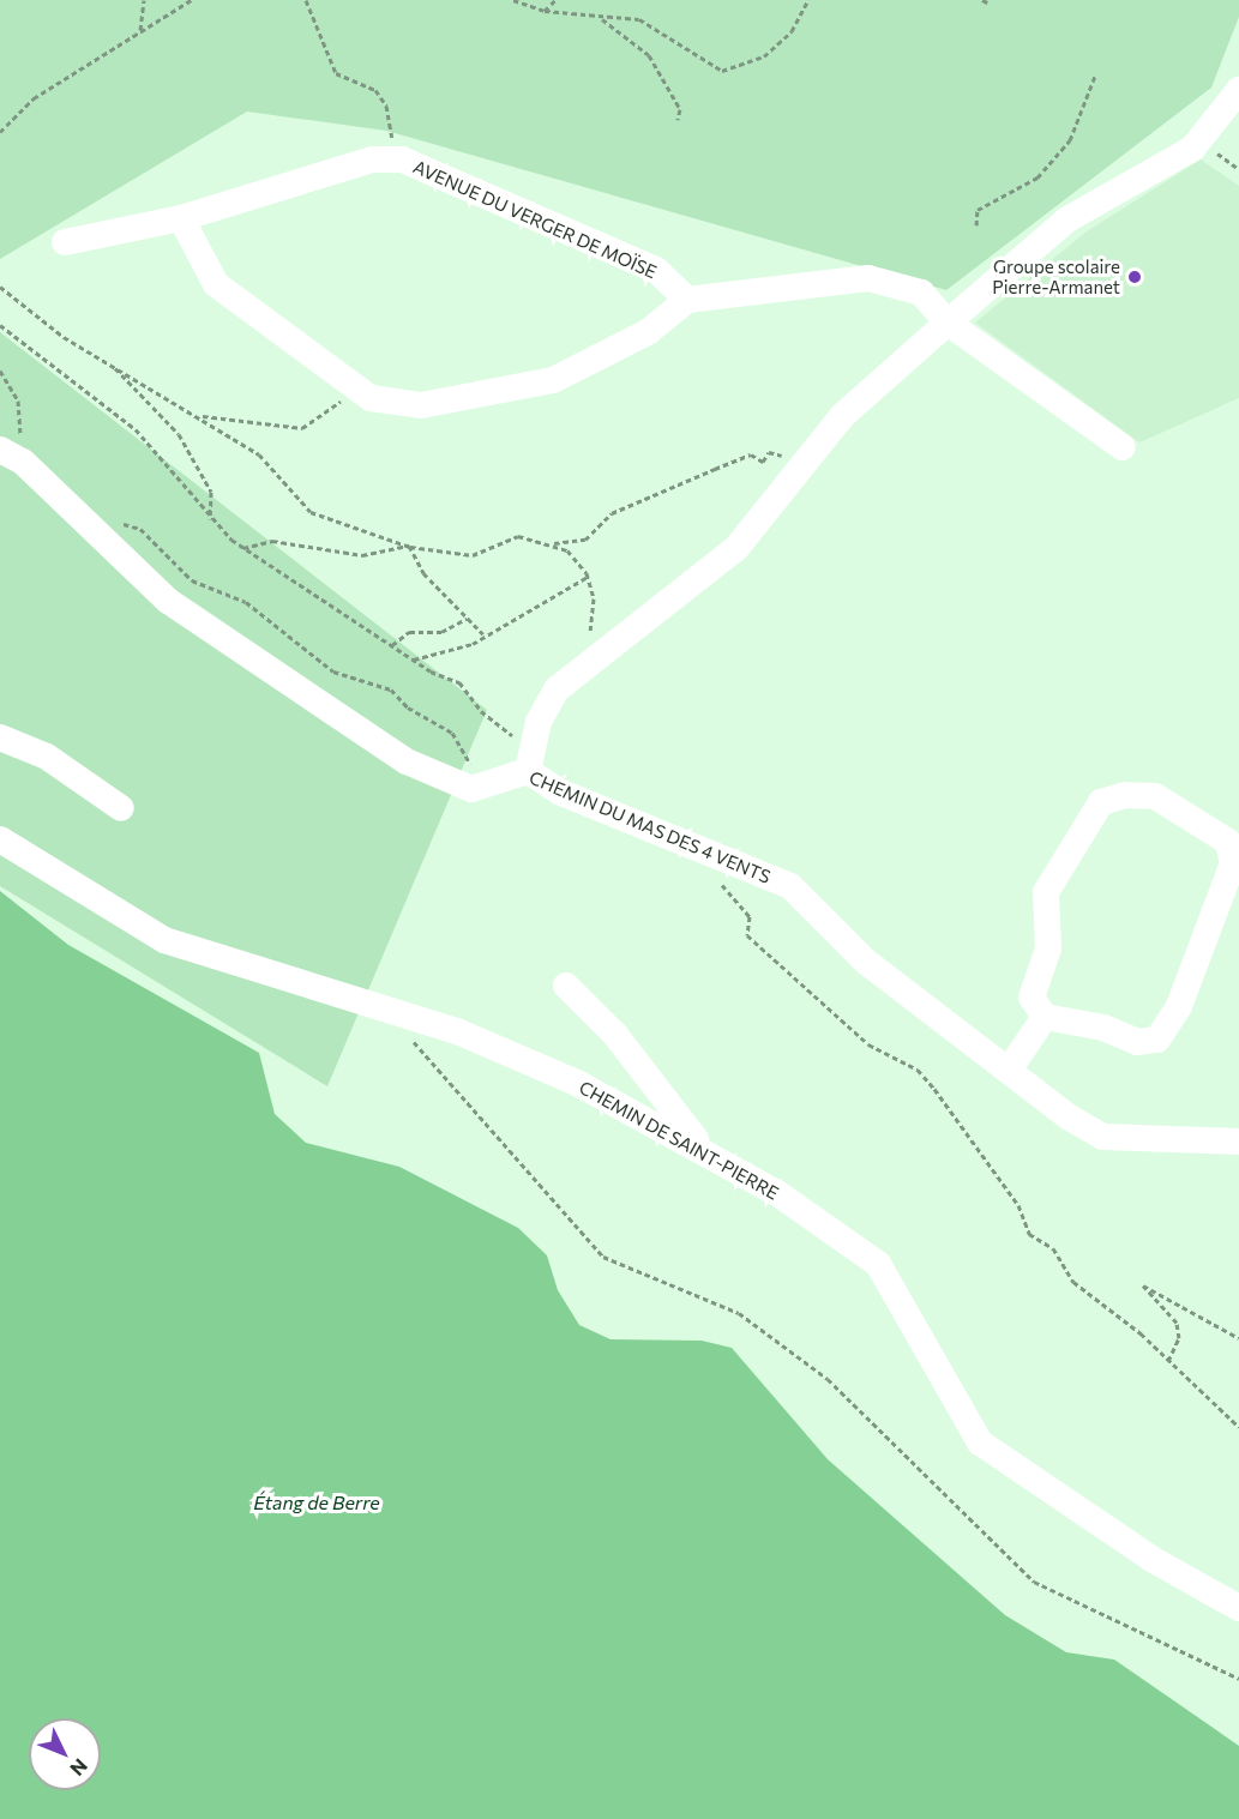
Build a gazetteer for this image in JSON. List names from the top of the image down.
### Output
{
  "streets": {
    "street": ["AVENUE DU VERGER DE MOÏSE", "CHEMIN DU MAS DES 4 VENTS", "CHEMIN DE SAINT-PIERRE"]
  },
  "water": ["Étang de Berre"],
  "places": ["Groupe scolaire Pierre-Armanet"],
  "north": "bottom right"
}
